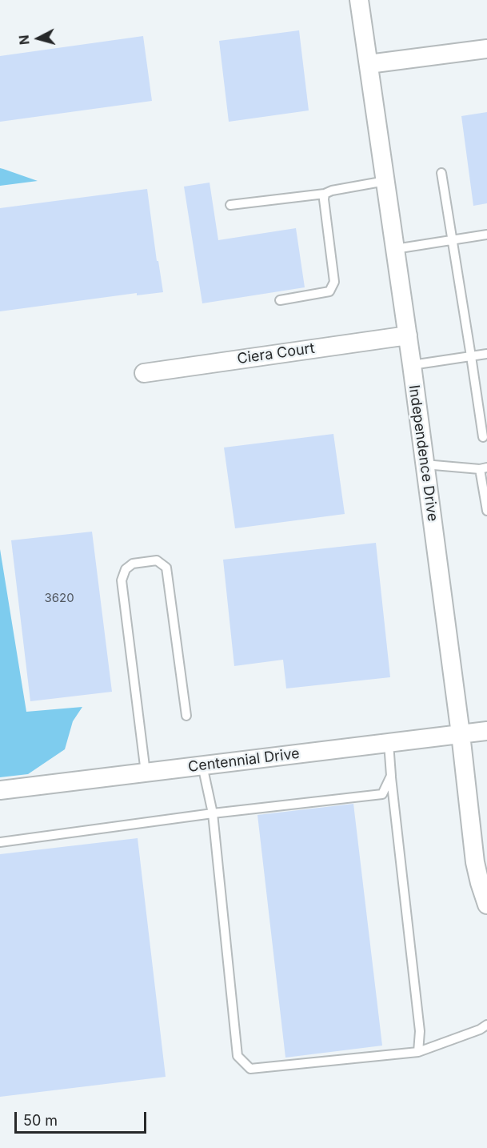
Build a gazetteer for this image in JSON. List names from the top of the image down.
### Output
{
  "streets": {
    "street": ["Ciera Court", "Independence Drive", "Centennial Drive"]
  },
  "crossings": [
    ["Ciera Court", "Independence Drive"],
    ["Independence Drive", "Centennial Drive"]
  ],
  "house_numbers": ["3620"],
  "scale_bar": "50 m",
  "north": "left"
}
